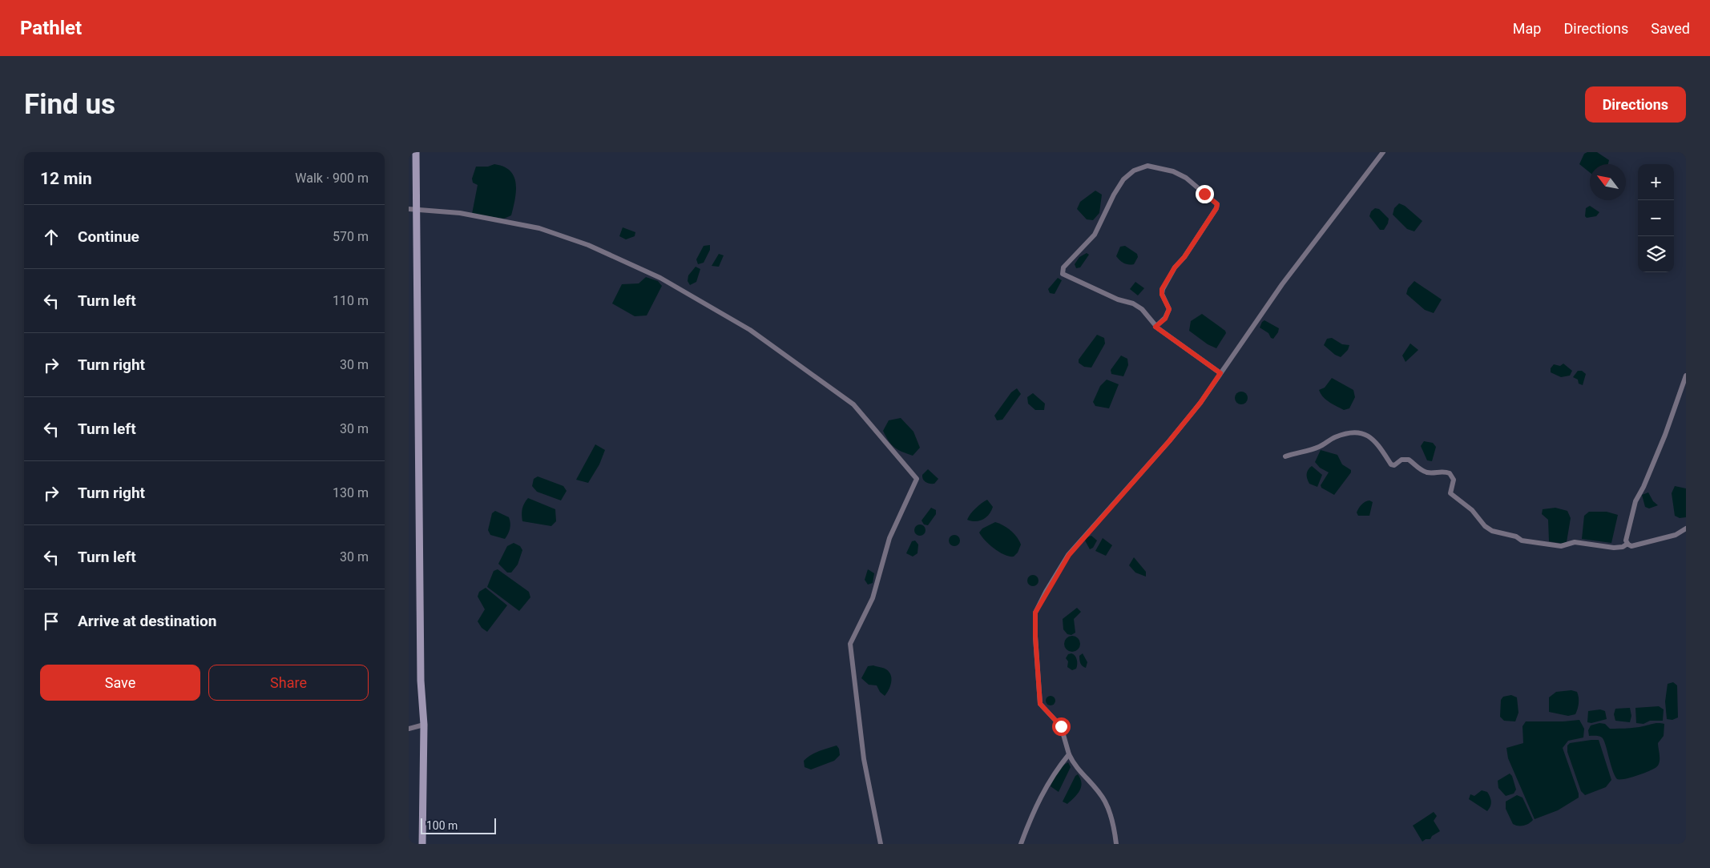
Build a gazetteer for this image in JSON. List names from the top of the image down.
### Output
{
  "scale_bar": "100 m",
  "north": "top left",
  "page": {
    "header": "Pathlet",
    "nav": ["Map", "Directions", "Saved"],
    "buttons": [
      "Directions",
      ["Save", "Share"]
    ],
    "title": "Find us",
    "heading": ["12 min", "Walk · 900 m"],
    "map_buttons": ["+", "−"],
    "list": [
      ["Continue", "570 m"],
      ["Turn left", "110 m"],
      ["Turn right", "30 m"],
      ["Turn left", "30 m"],
      ["Turn right", "130 m"],
      ["Turn left", "30 m"],
      "Arrive at destination"
    ],
    "scale": "100 m"
  }
}
